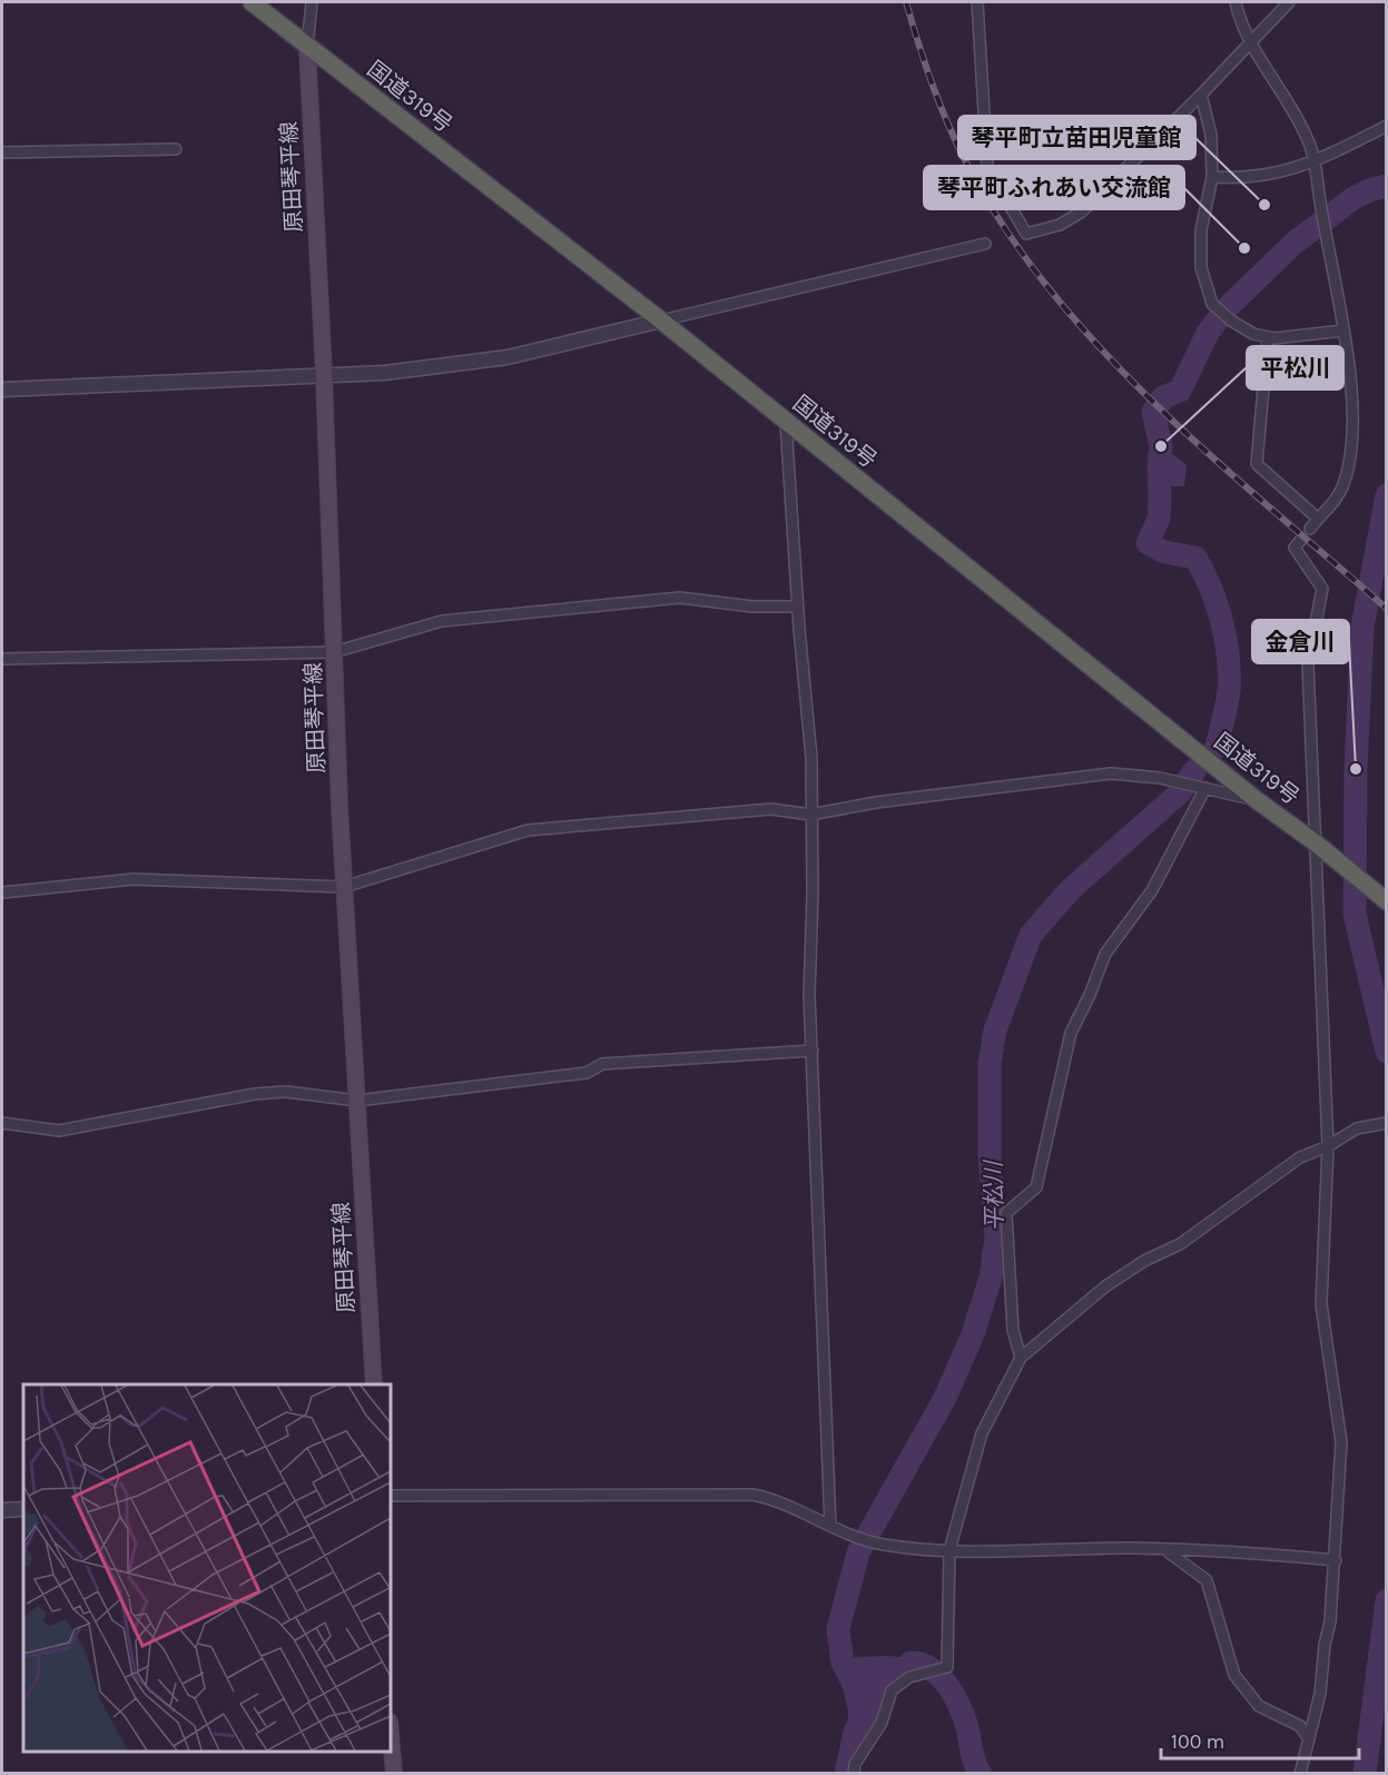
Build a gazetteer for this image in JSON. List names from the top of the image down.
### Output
{
  "streets": {
    "highway": ["国道319号"],
    "main road": ["原田琴平線"]
  },
  "crossings": [
    ["国道319号", "原田琴平線"]
  ],
  "water": ["平松川"],
  "places": [
    "琴平町立苗田児童館",
    "琴平町ふれあい交流館",
    "平松川",
    "金倉川"
  ],
  "scale_bar": "100 m"
}
